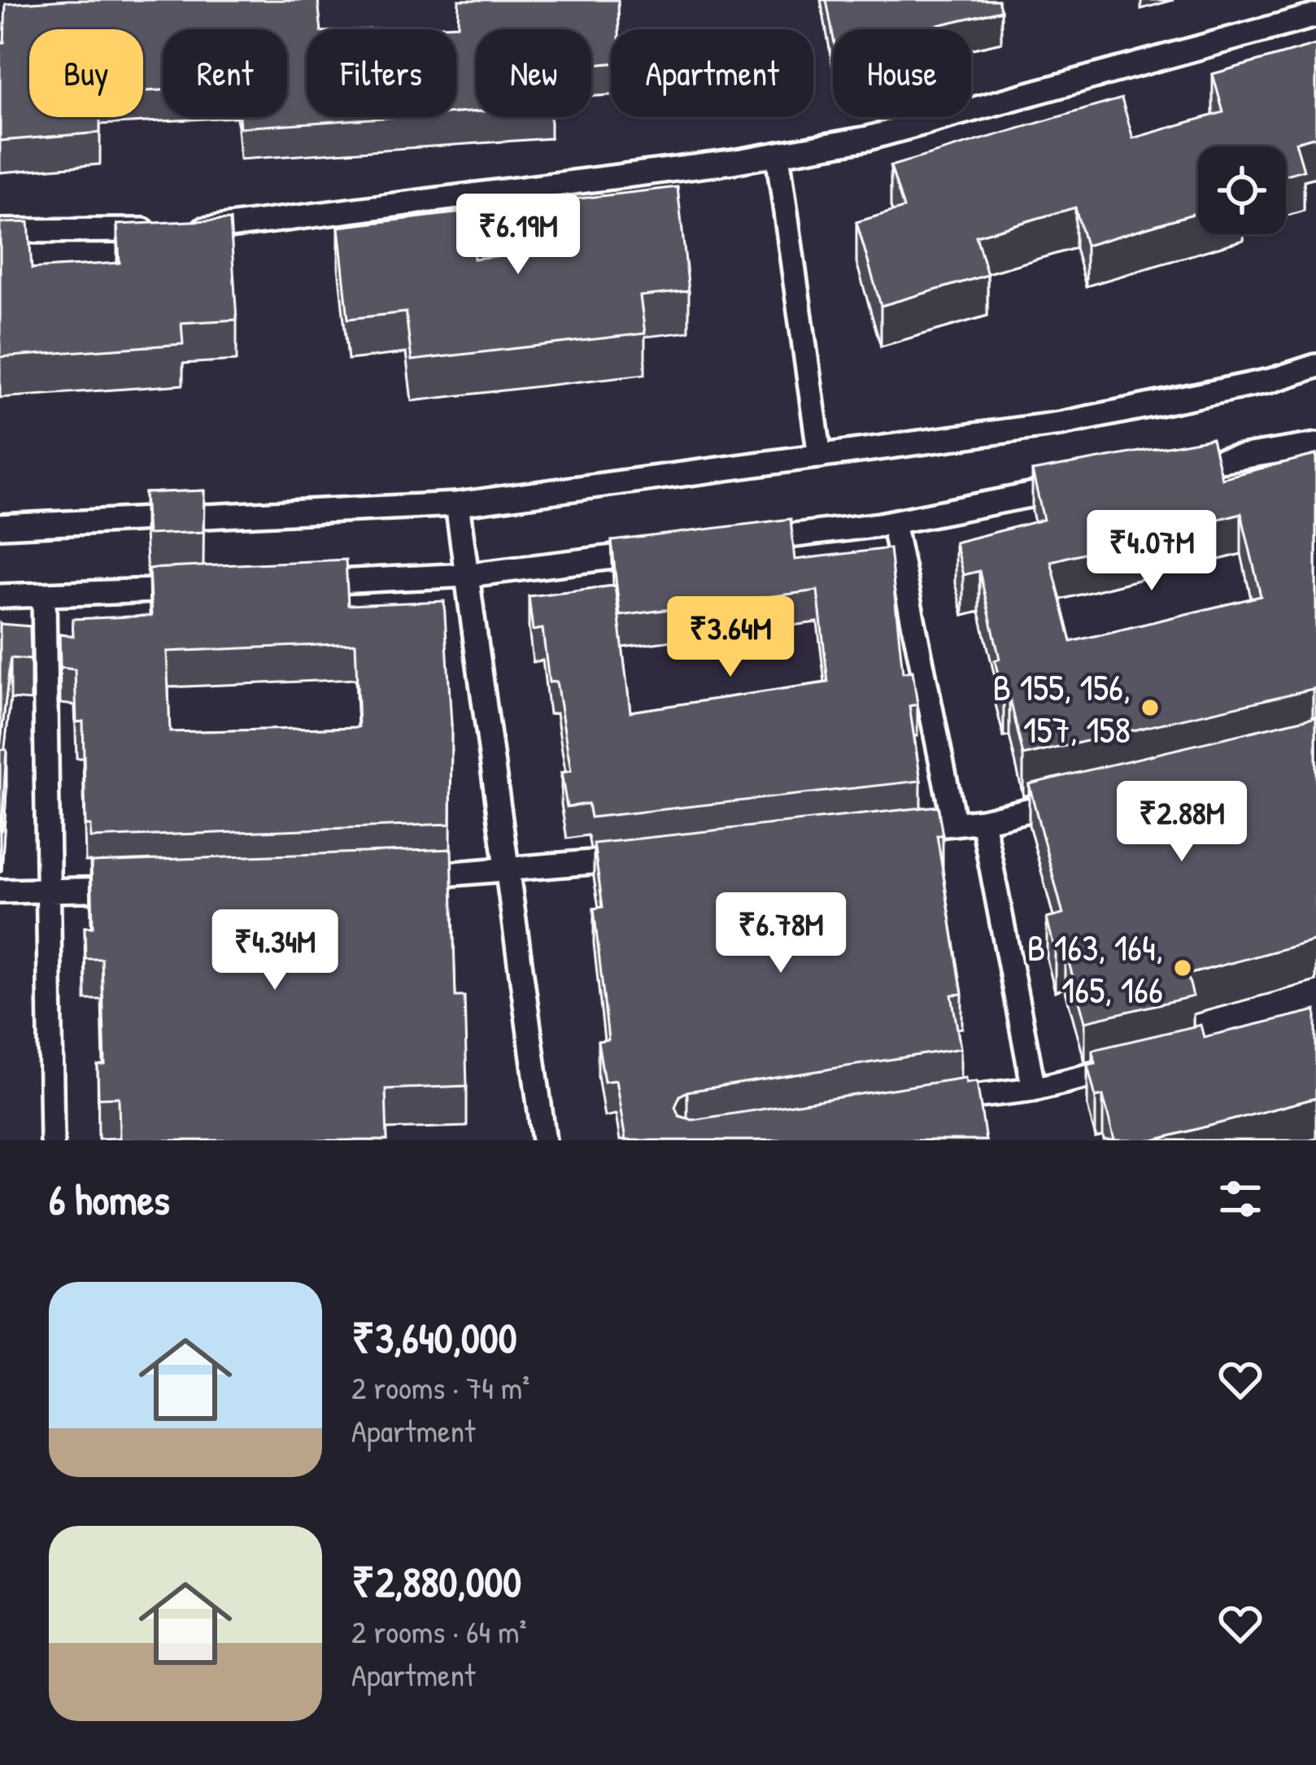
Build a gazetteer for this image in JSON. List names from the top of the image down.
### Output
{
  "places": ["B 155, 156, 157, 158", "B 163, 164, 165, 166"],
  "page": {
    "chip": [
      "Buy",
      "Rent",
      "Filters",
      "New",
      "Apartment",
      "House"
    ],
    "price": [
      "₹6.19M",
      "₹4.07M",
      "₹3.64M",
      "₹2.88M",
      "₹6.78M",
      "₹4.34M"
    ],
    "heading": "6 homes",
    "list": [
      {
        "name": "₹3,640,000",
        "note": "2 rooms · 74 m² · Apartment"
      },
      {
        "name": "₹2,880,000",
        "note": "2 rooms · 64 m² · Apartment"
      }
    ]
  }
}
